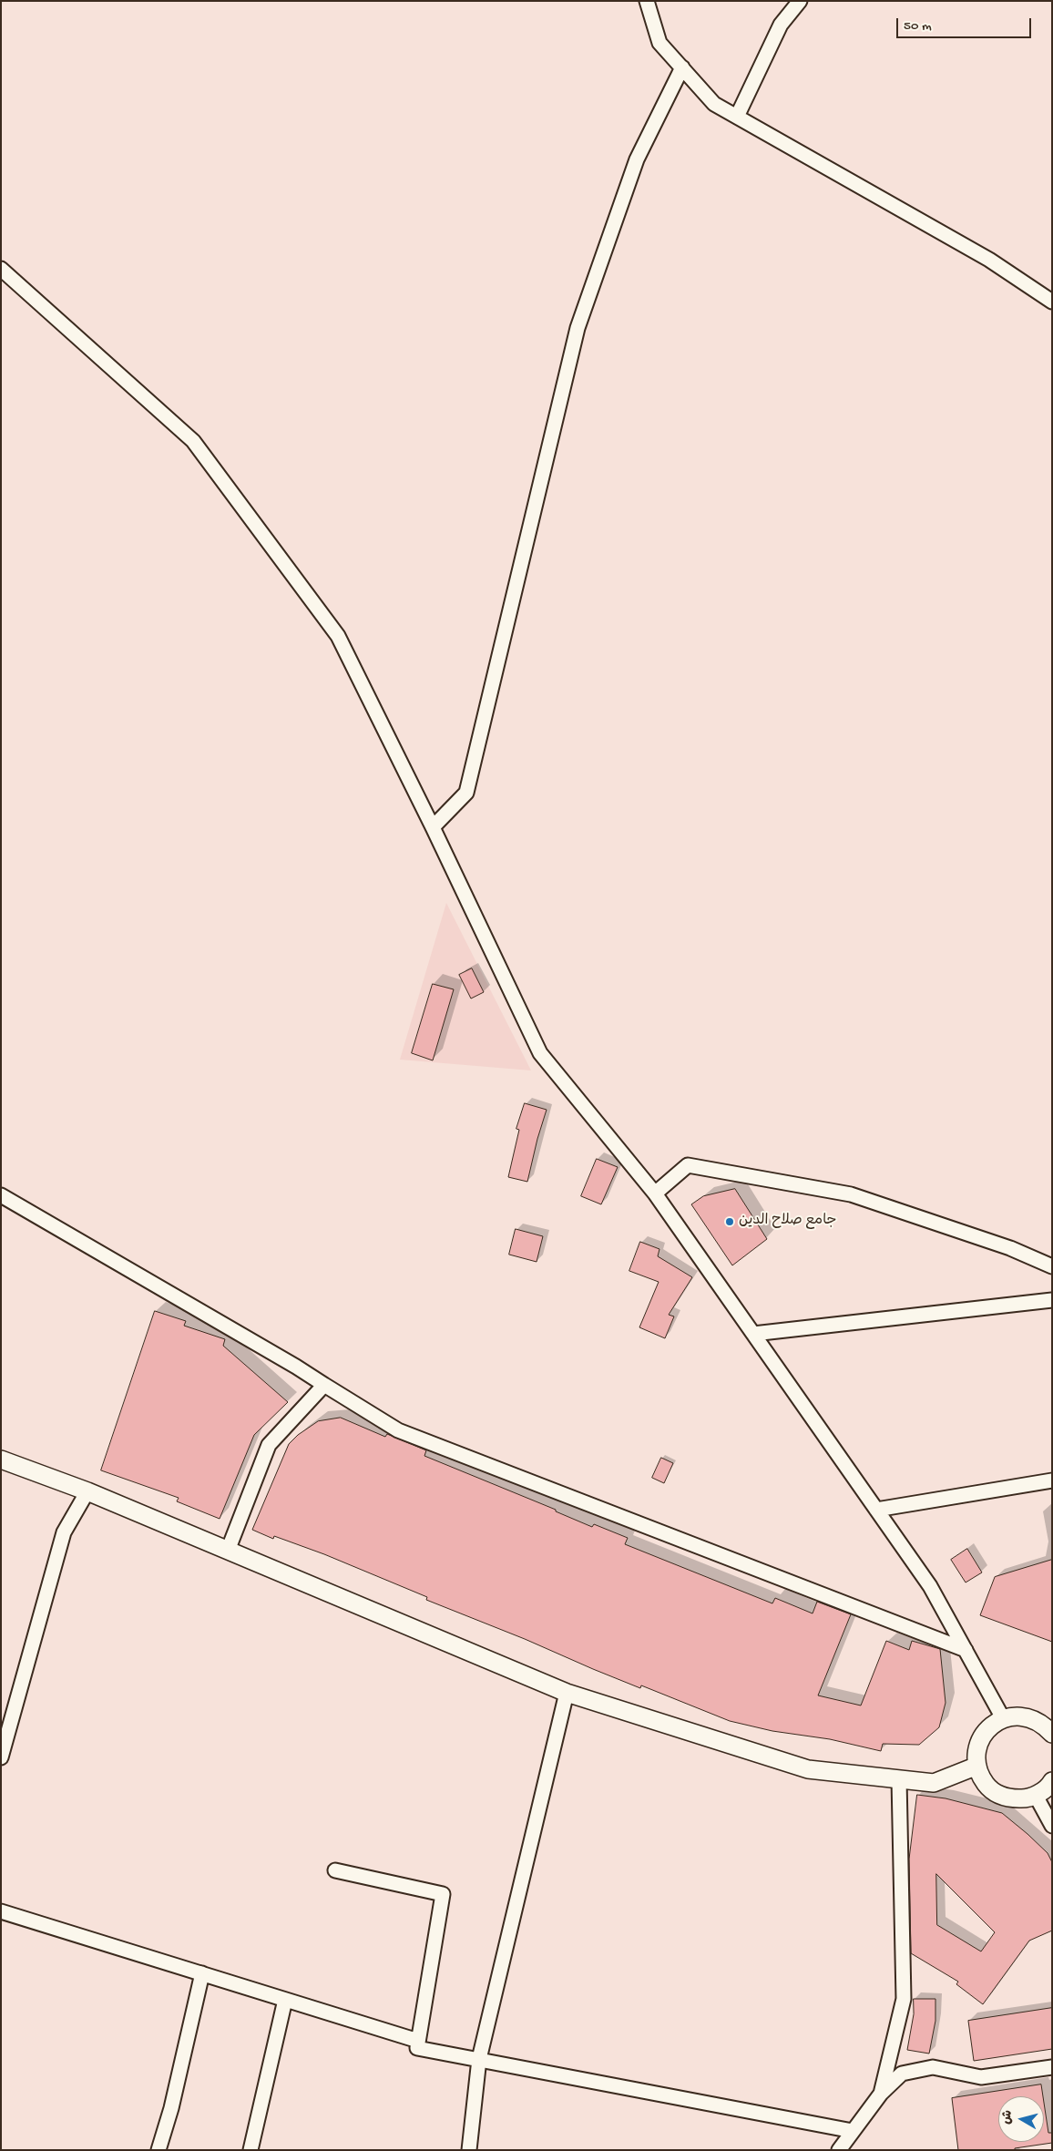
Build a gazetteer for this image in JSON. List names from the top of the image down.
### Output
{
  "places": ["جامع صلاح الدين"],
  "scale_bar": "50 m",
  "north": "left"
}
